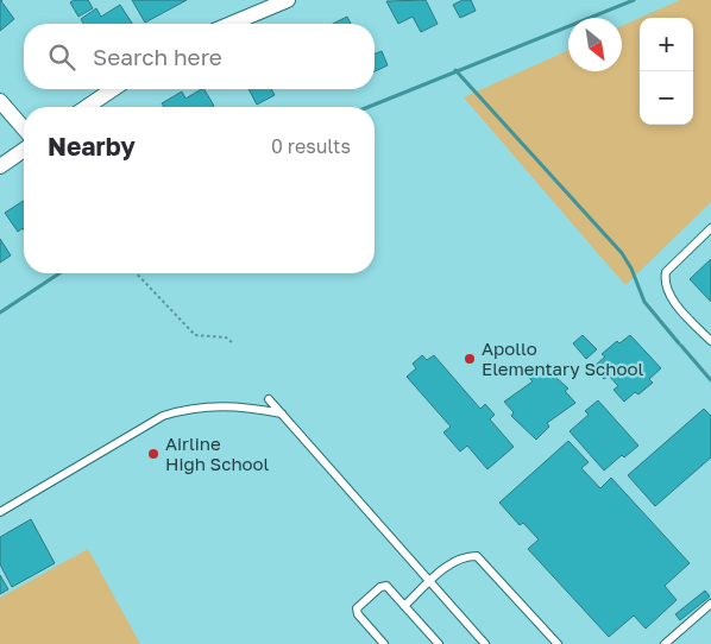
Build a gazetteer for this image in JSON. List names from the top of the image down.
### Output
{
  "places": ["Apollo Elementary School", "Airline High School"],
  "north": "bottom right",
  "page": {
    "map_buttons": ["+", "−"],
    "search": "Search here",
    "heading": ["Nearby", "0 results"]
  }
}
